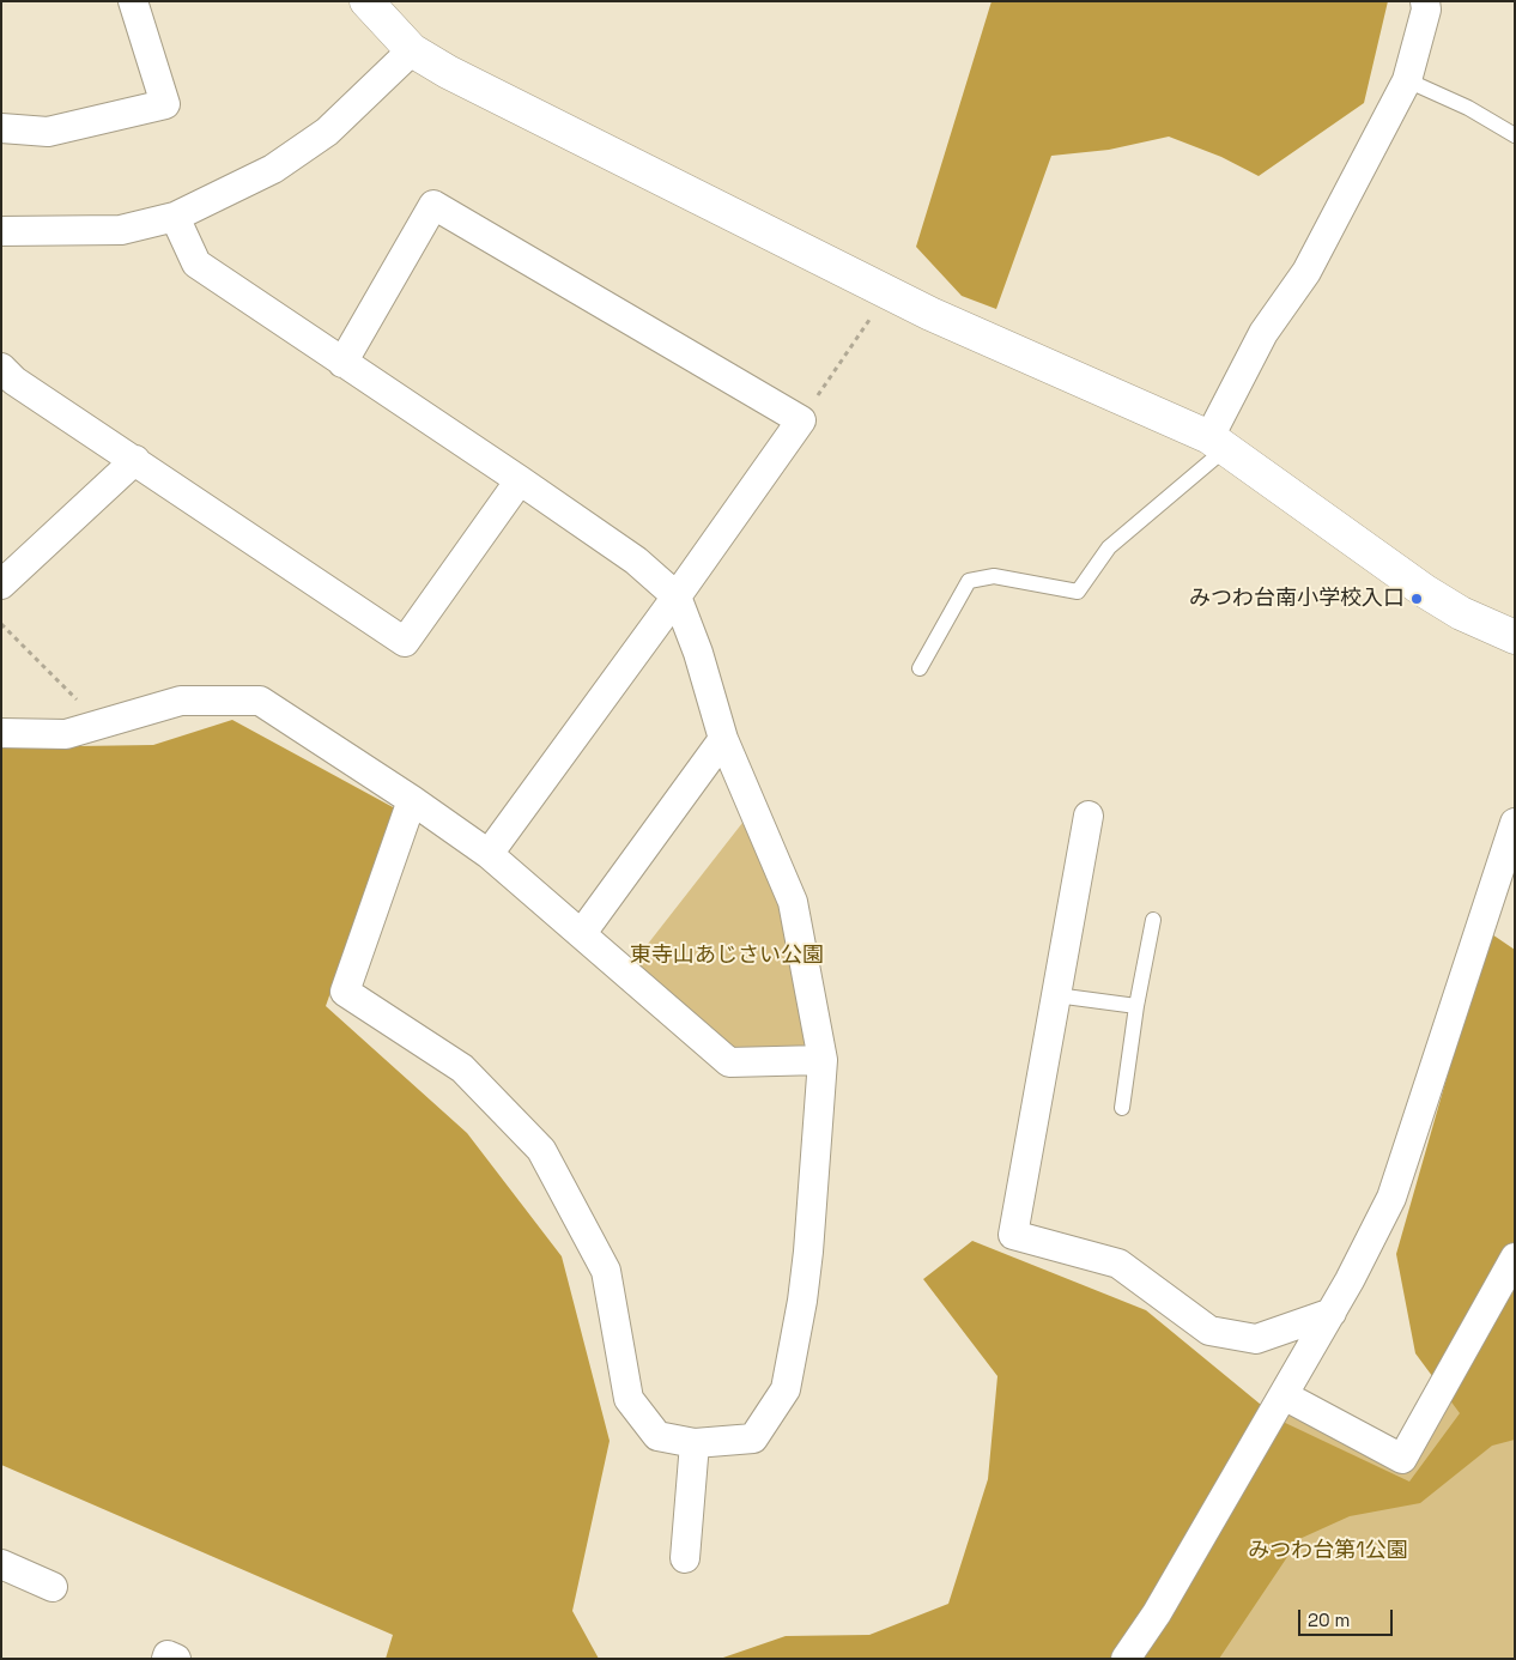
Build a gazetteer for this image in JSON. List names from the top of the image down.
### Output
{
  "parks": ["東寺山あじさい公園", "みつわ台第1公園"],
  "places": ["みつわ台南小学校入口"],
  "scale_bar": "20 m"
}
